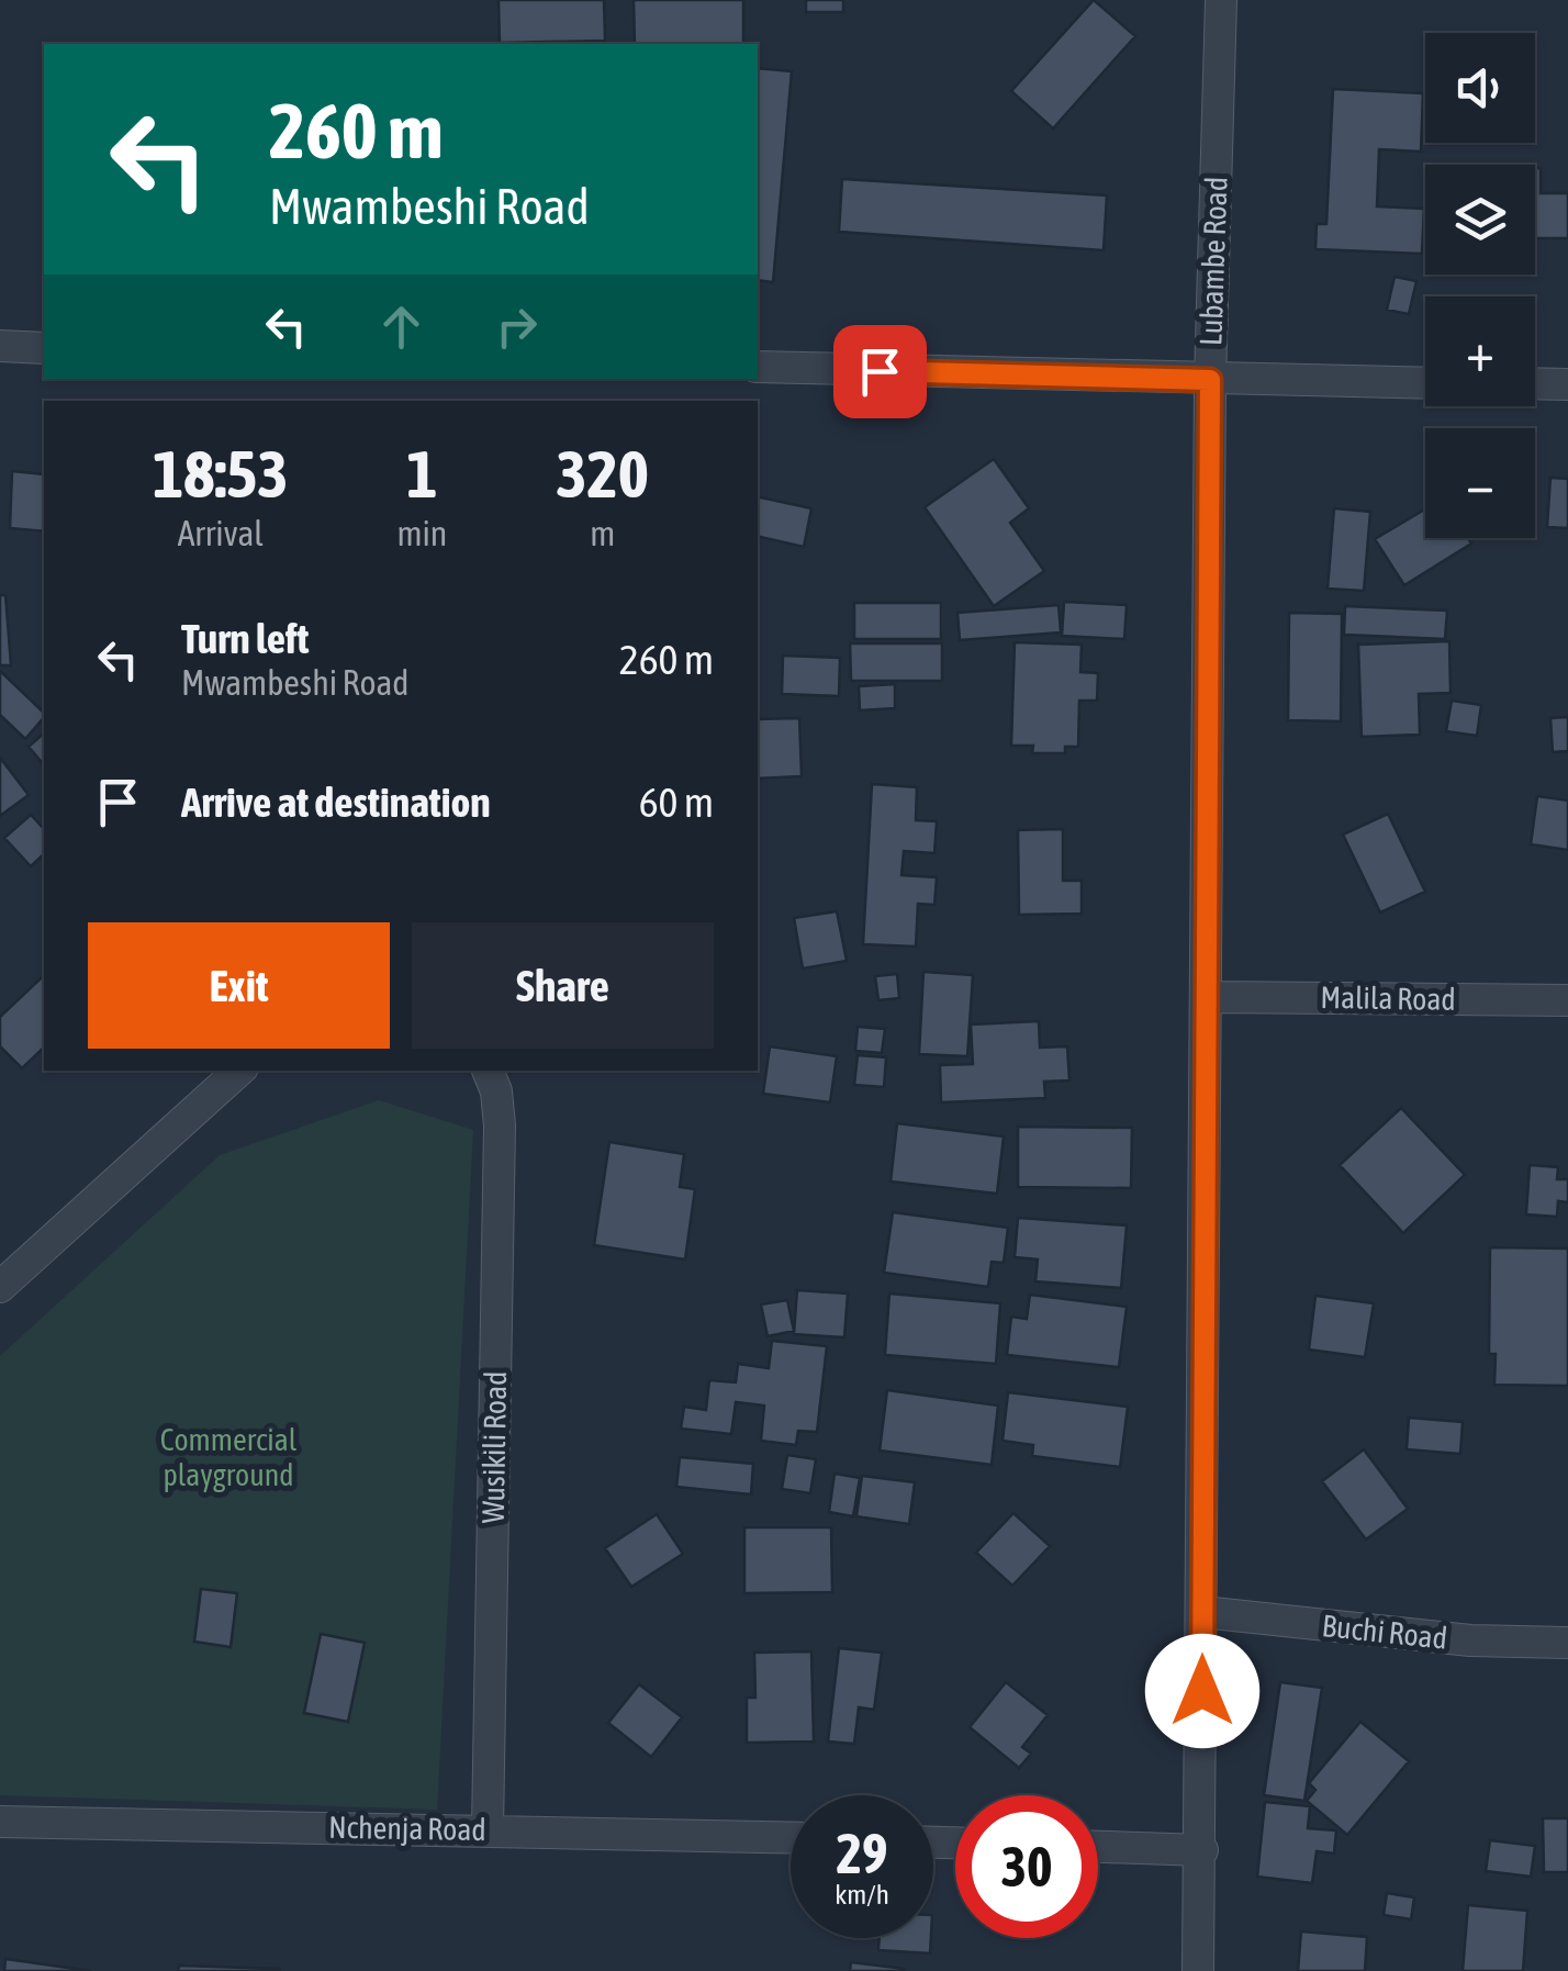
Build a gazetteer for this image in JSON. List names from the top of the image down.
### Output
{
  "streets": {
    "street": [
      "Lubambe Road",
      "Malila Road",
      "Wusikili Road",
      "Buchi Road",
      "Nchenja Road"
    ]
  },
  "crossings": [
    ["Lubambe Road", "Malila Road"],
    ["Lubambe Road", "Buchi Road"],
    ["Wusikili Road", "Nchenja Road"]
  ],
  "parks": ["Commercial playground"],
  "page": {
    "map_buttons": ["+", "−"],
    "turn": ["260 m", "Mwambeshi Road"],
    "eta": [
      "18:53",
      "Arrival",
      "1",
      "min",
      "320",
      "m"
    ],
    "list": [
      {
        "name": "Turn left",
        "note": "Mwambeshi Road",
        "value": "260 m"
      },
      {
        "name": "Arrive at destination",
        "value": "60 m"
      }
    ],
    "buttons": ["Exit", "Share"],
    "speed": "29 km/h",
    "limit": "30"
  }
}
